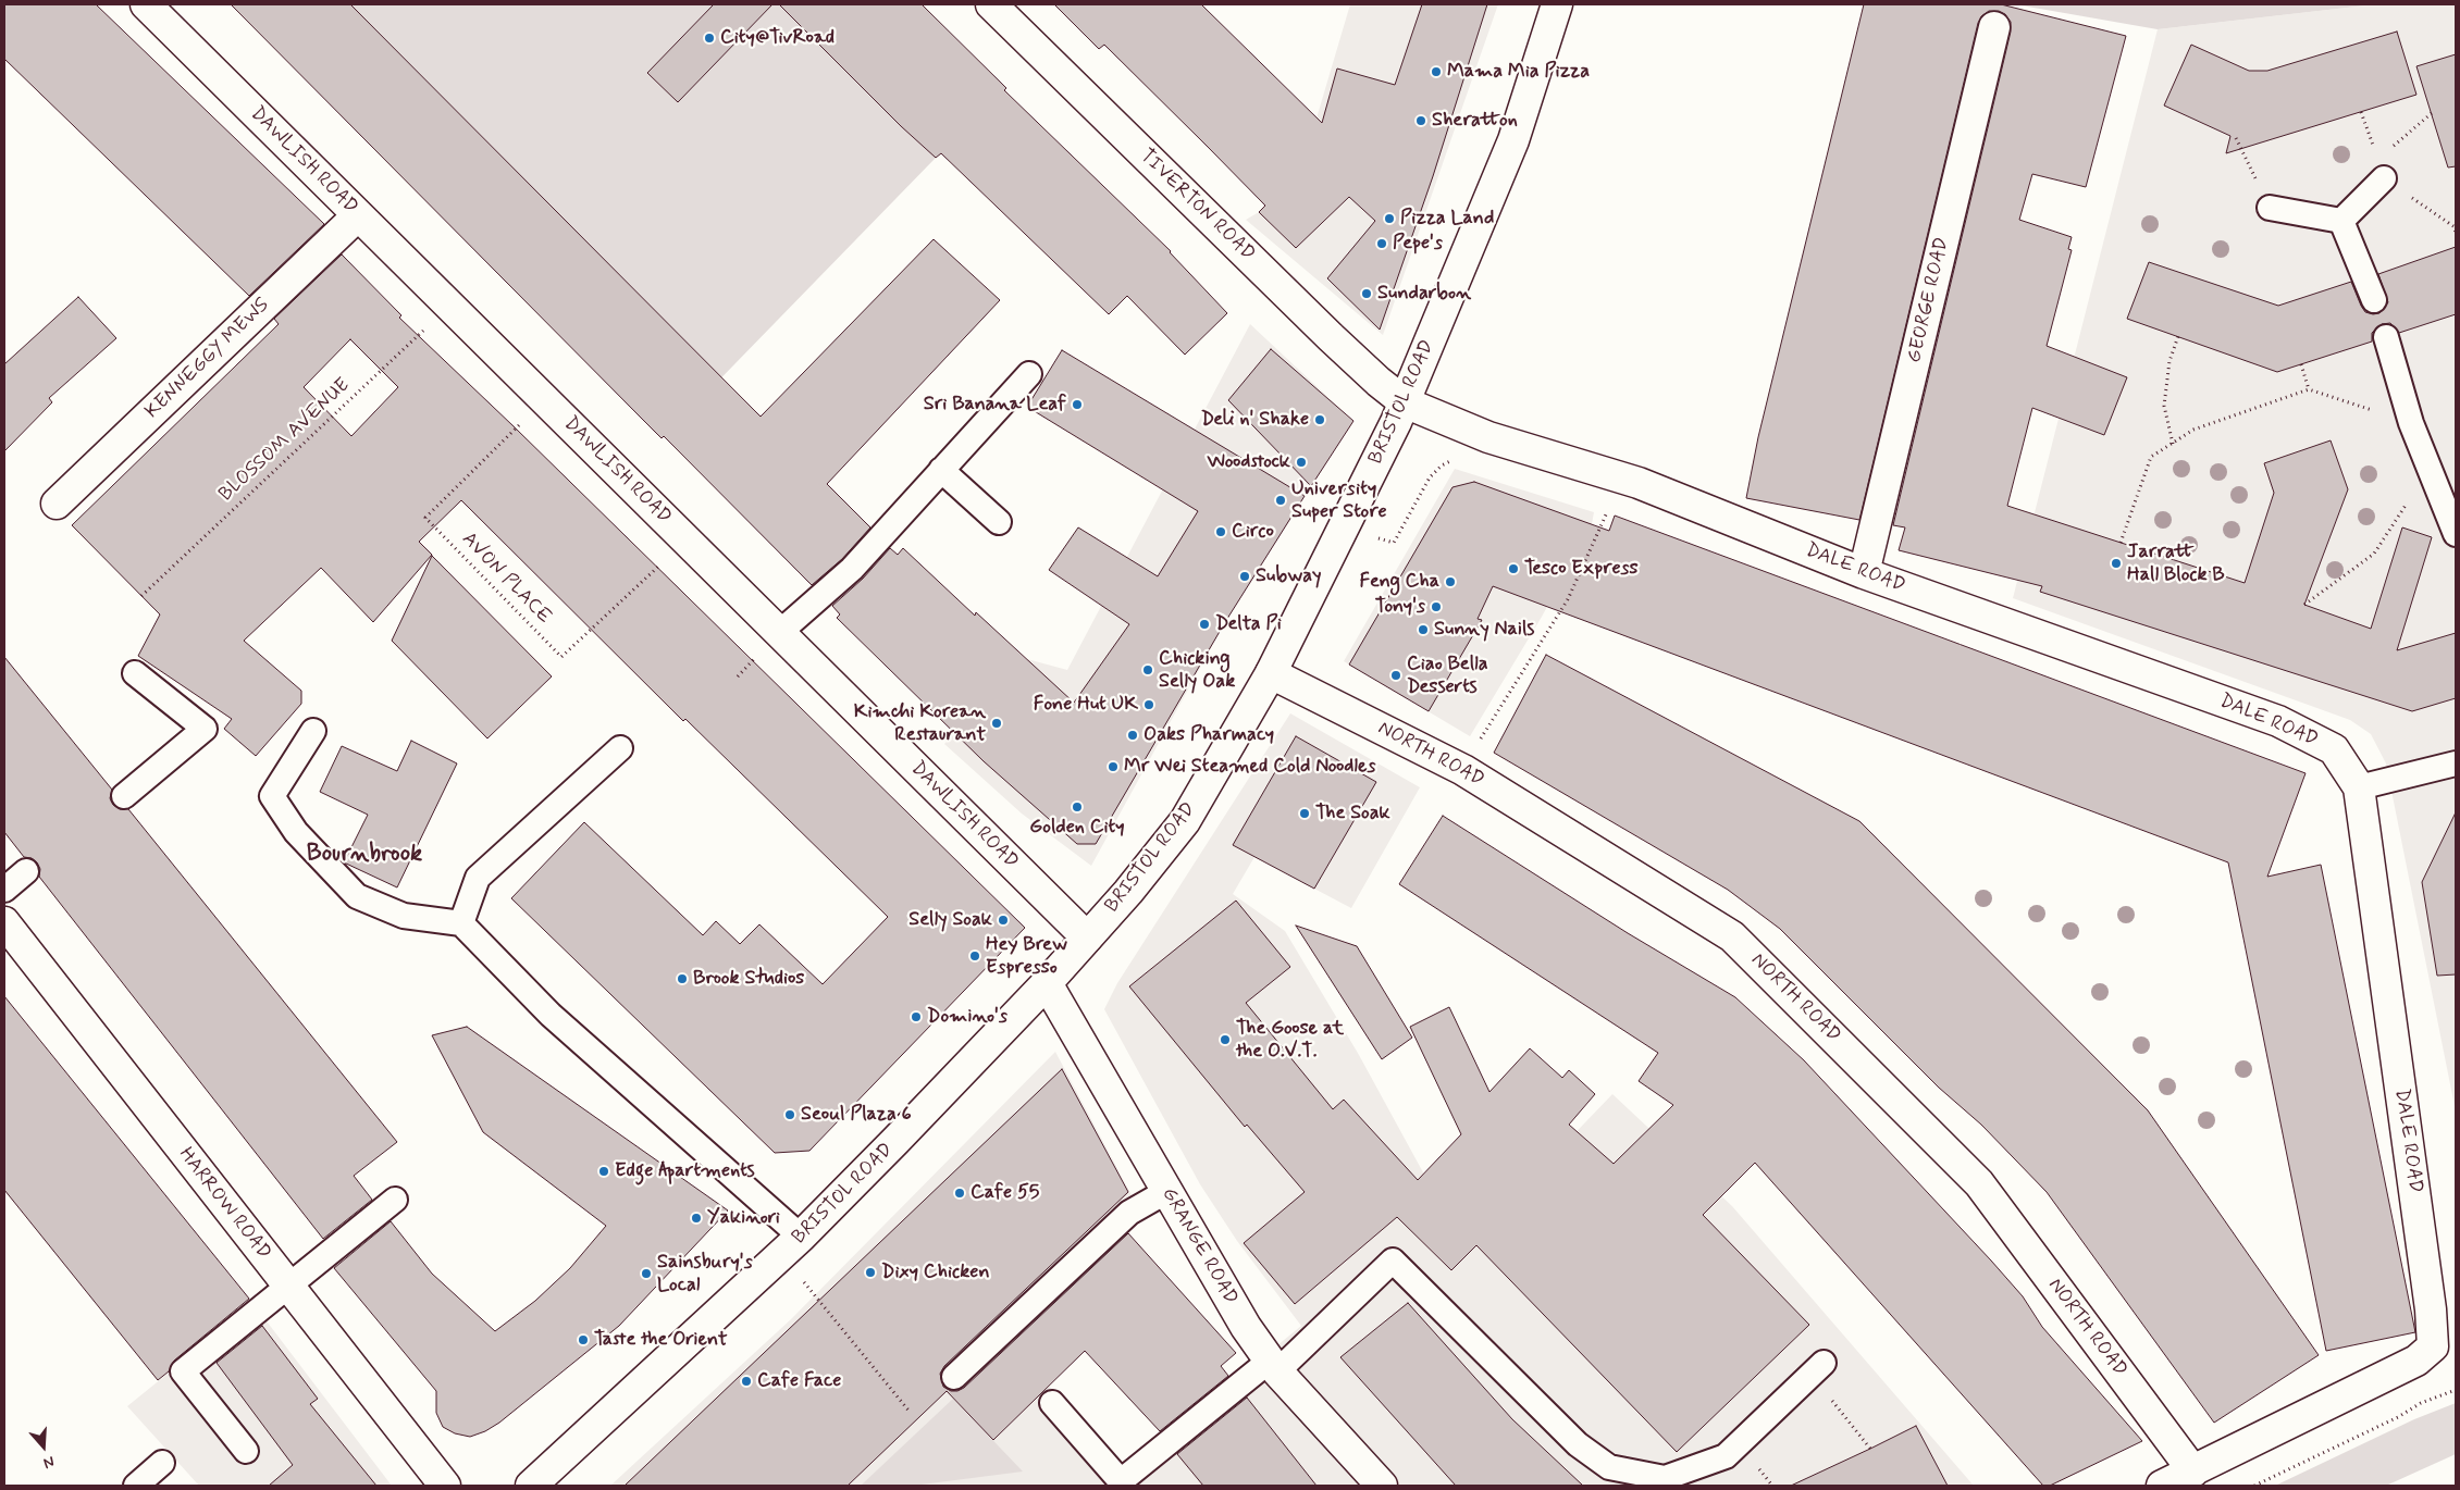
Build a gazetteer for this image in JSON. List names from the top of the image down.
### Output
{
  "streets": {
    "street": [
      "DAWLISH ROAD",
      "TIVERTON ROAD",
      "GEORGE ROAD",
      "KENNEGGY MEWS",
      "BRISTOL ROAD",
      "DALE ROAD",
      "NORTH ROAD",
      "HARROW ROAD",
      "GRANGE ROAD"
    ],
    "path": ["BLOSSOM AVENUE", "AVON PLACE"]
  },
  "crossings": [
    ["DAWLISH ROAD", "KENNEGGY MEWS"],
    ["DAWLISH ROAD", "BRISTOL ROAD"],
    ["DAWLISH ROAD", "BLOSSOM AVENUE"],
    ["DAWLISH ROAD", "AVON PLACE"],
    ["TIVERTON ROAD", "BRISTOL ROAD"],
    ["TIVERTON ROAD", "DALE ROAD"],
    ["GEORGE ROAD", "DALE ROAD"],
    ["BRISTOL ROAD", "DALE ROAD"],
    ["BRISTOL ROAD", "NORTH ROAD"],
    ["BRISTOL ROAD", "GRANGE ROAD"],
    ["DALE ROAD", "NORTH ROAD"]
  ],
  "districts": ["Bournbrook"],
  "places": [
    "City@TivRoad",
    "Mama Mia Pizza",
    "Sheratton",
    "Pizza Land",
    "Pepe's",
    "Sundarbon",
    "Sri Banana Leaf",
    "Deli n' Shake",
    "Woodstock",
    "University Super Store",
    "Circo",
    "Jarratt Hall Block B",
    "Tesco Express",
    "Subway",
    "Feng Cha",
    "Tony's",
    "Delta Pi",
    "Sunny Nails",
    "Chicking Selly Oak",
    "Ciao Bella Desserts",
    "Fone Hut UK",
    "Kimchi Korean Restaurant",
    "Oaks Pharmacy",
    "Mr Wei Steamed Cold Noodles",
    "Golden City",
    "The Soak",
    "Selly Soak",
    "Hey Brew Espresso",
    "Brook Studios",
    "Domino's",
    "The Goose at the O.V.T.",
    "Seoul Plaza 6",
    "Edge Apartments",
    "Cafe 55",
    "Yakinori",
    "Dixy Chicken",
    "Sainsbury's Local",
    "Taste the Orient",
    "Cafe Face"
  ],
  "north": "bottom"
}
